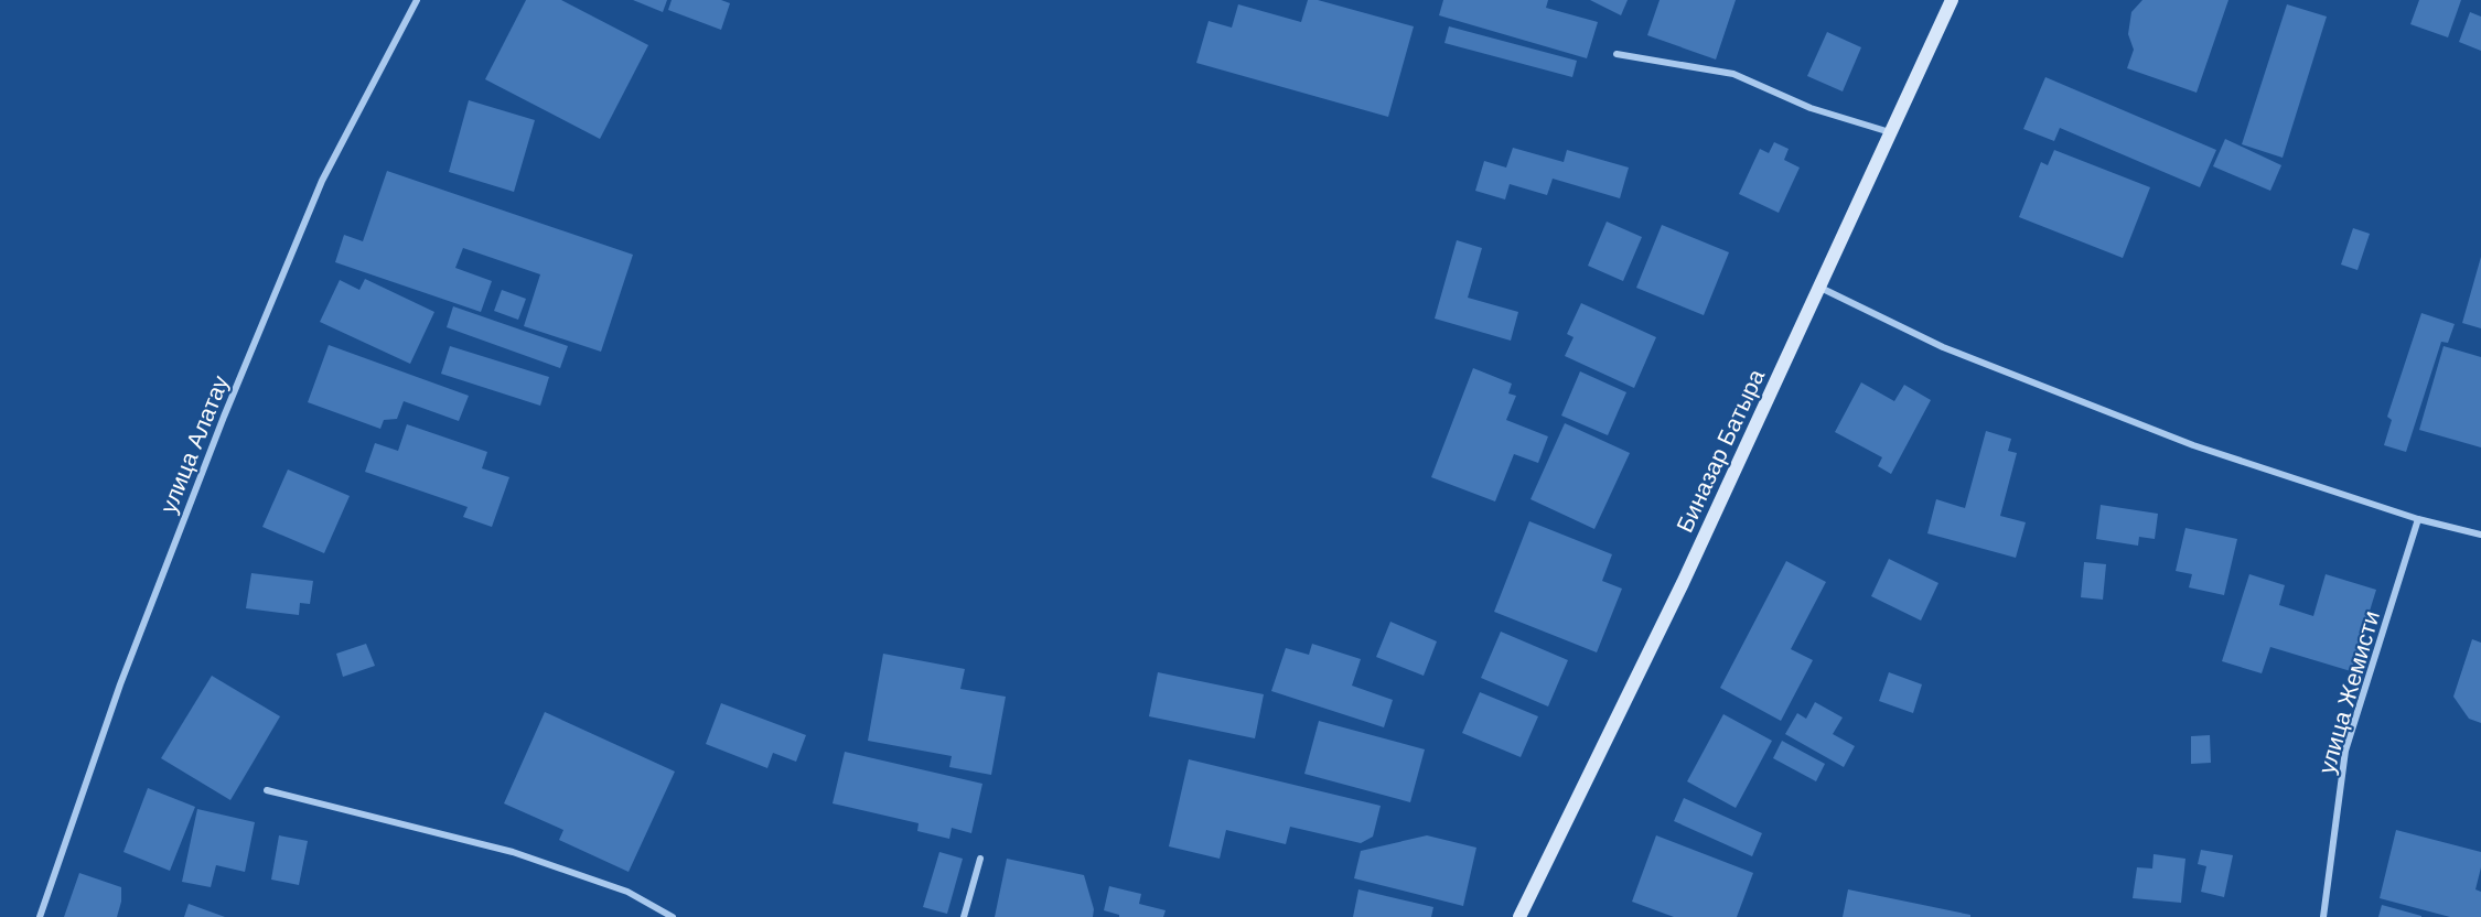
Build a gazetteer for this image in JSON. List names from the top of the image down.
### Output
{
  "streets": {
    "street": ["улица Алатау", "Биназар Батыра", "улица Жемисти"]
  }
}
